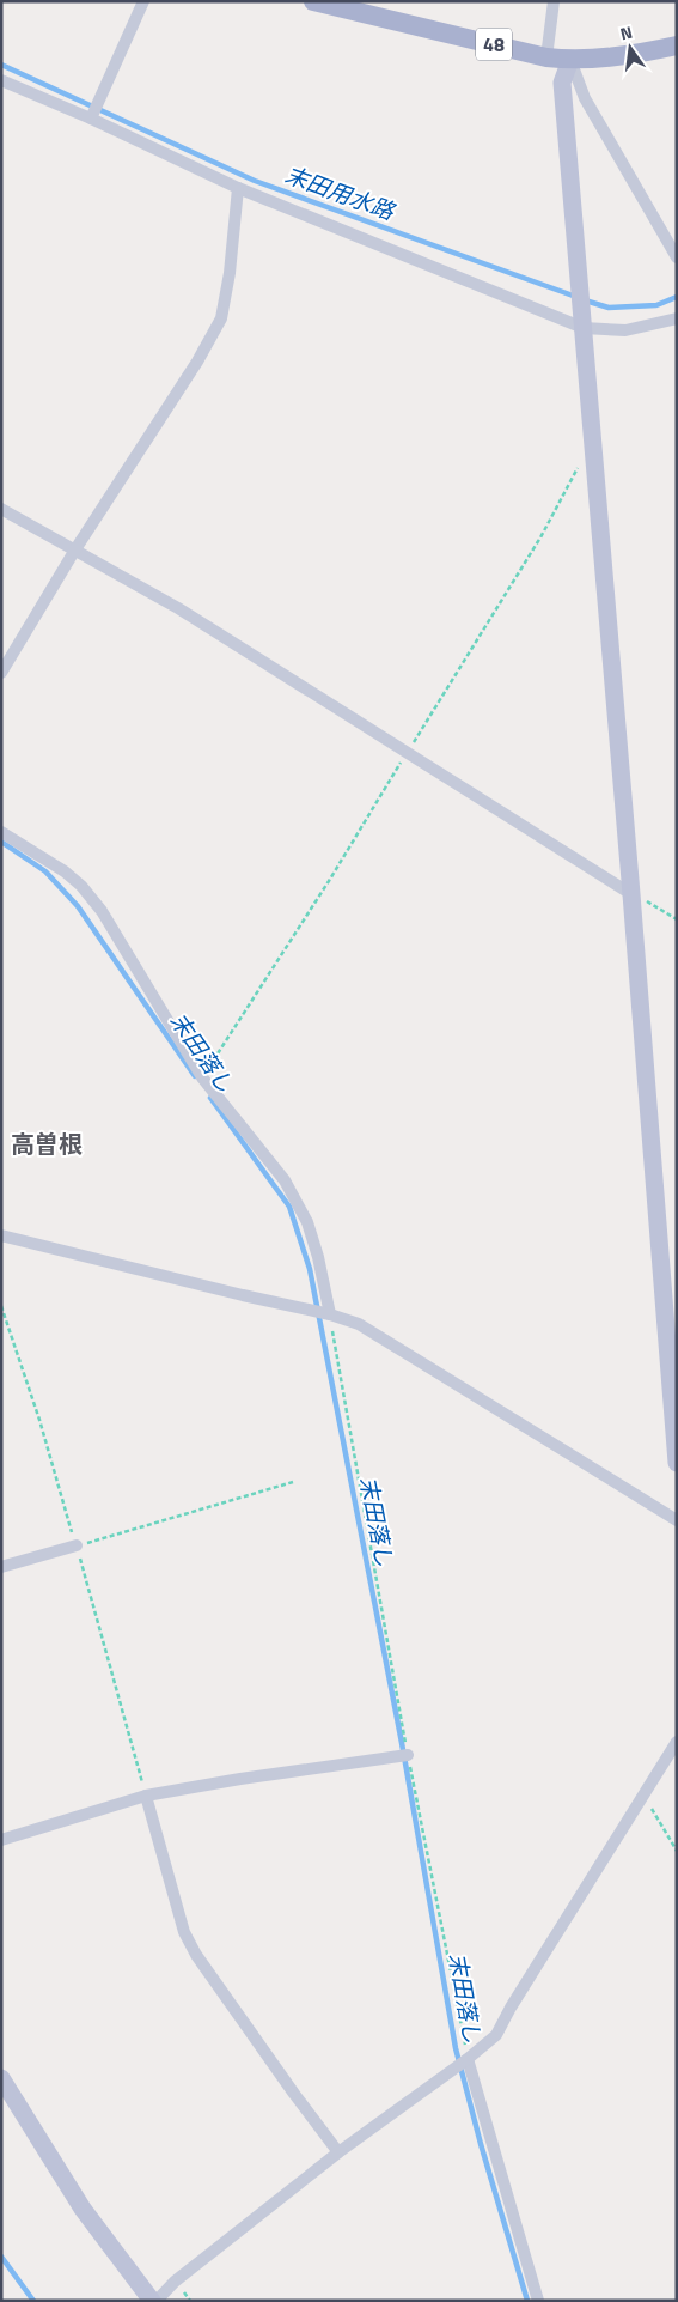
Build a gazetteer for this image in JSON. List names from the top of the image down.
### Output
{
  "streets": {
    "main road": ["48"]
  },
  "districts": ["高曽根"],
  "water": ["末田用水路", "末田落し"],
  "north": "top"
}
